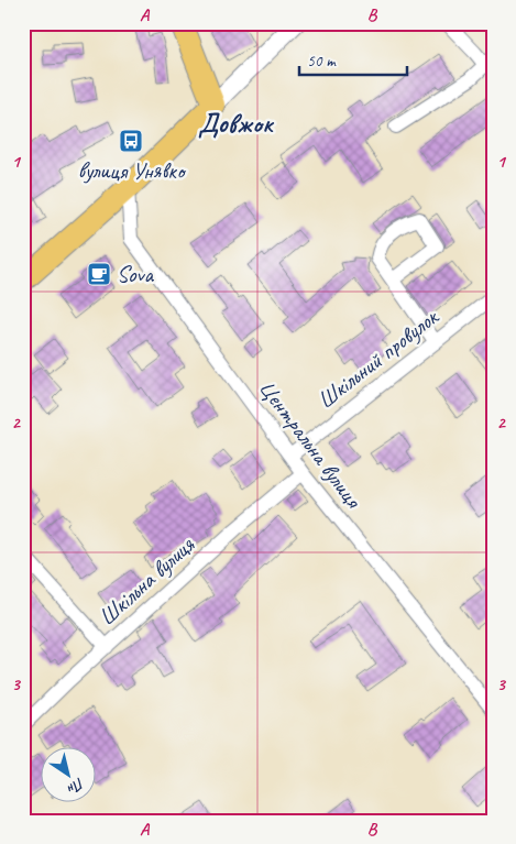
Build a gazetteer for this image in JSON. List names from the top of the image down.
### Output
{
  "streets": {
    "street": ["Шкільний провулок", "Центральна вулиця", "Шкільна вулиця"]
  },
  "crossings": [
    ["Шкільний провулок", "Центральна вулиця"],
    ["Центральна вулиця", "Шкільна вулиця"]
  ],
  "districts": ["Довжок"],
  "places": {
    "bus stop": ["вулиця Унявко"],
    "cafe": ["Sova"]
  },
  "scale_bar": "50 m",
  "north": "bottom right",
  "grid": {
    "columns": ["A", "B"],
    "rows": ["1", "2", "3"]
  }
}
